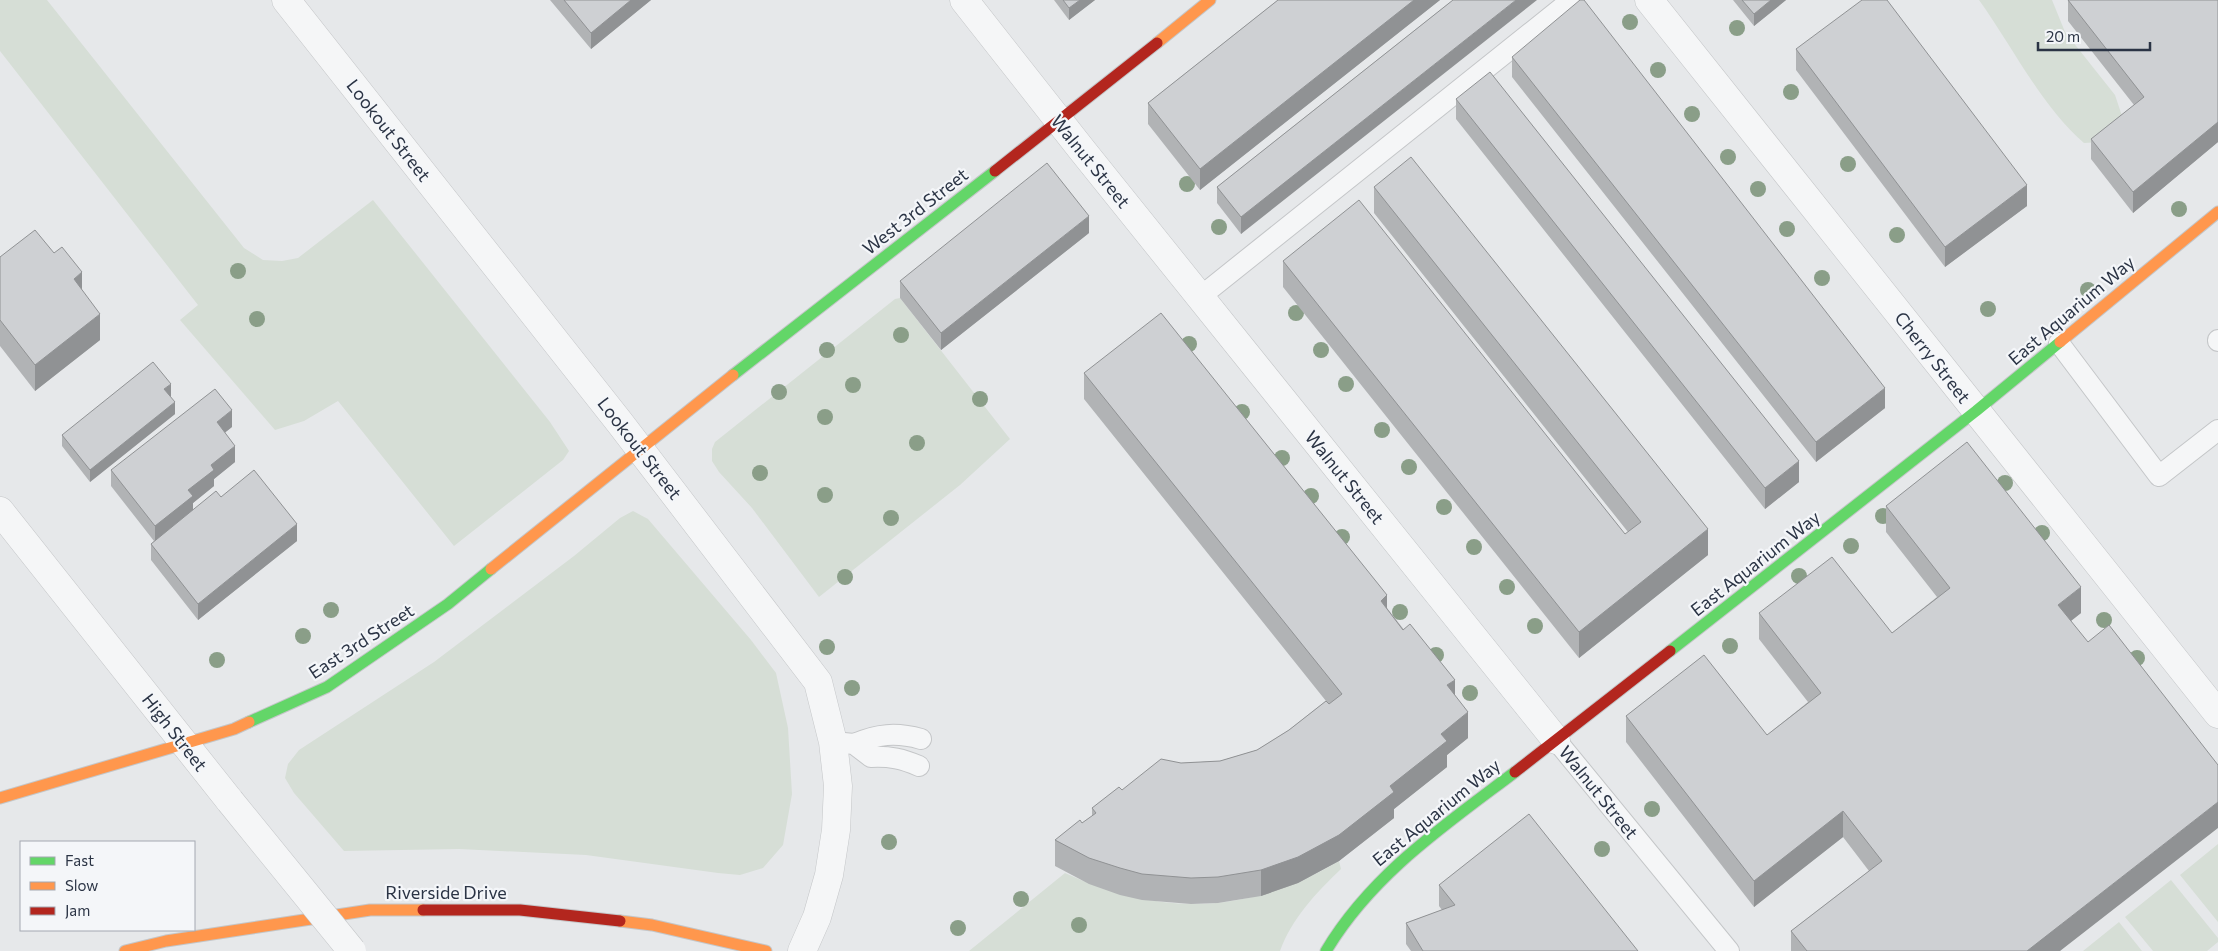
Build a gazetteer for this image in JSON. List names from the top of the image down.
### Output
{
  "streets": {
    "street": [
      "Lookout Street",
      "Walnut Street",
      "West 3rd Street",
      "East Aquarium Way",
      "Cherry Street",
      "East 3rd Street",
      "High Street",
      "Riverside Drive"
    ]
  },
  "crossings": [
    ["Lookout Street", "West 3rd Street"],
    ["Lookout Street", "East 3rd Street"],
    ["Walnut Street", "West 3rd Street"],
    ["Walnut Street", "East Aquarium Way"],
    ["West 3rd Street", "East 3rd Street"],
    ["East Aquarium Way", "Cherry Street"],
    ["East 3rd Street", "High Street"]
  ],
  "legend": ["Fast", "Slow", "Jam"],
  "scale_bar": "20 m"
}
